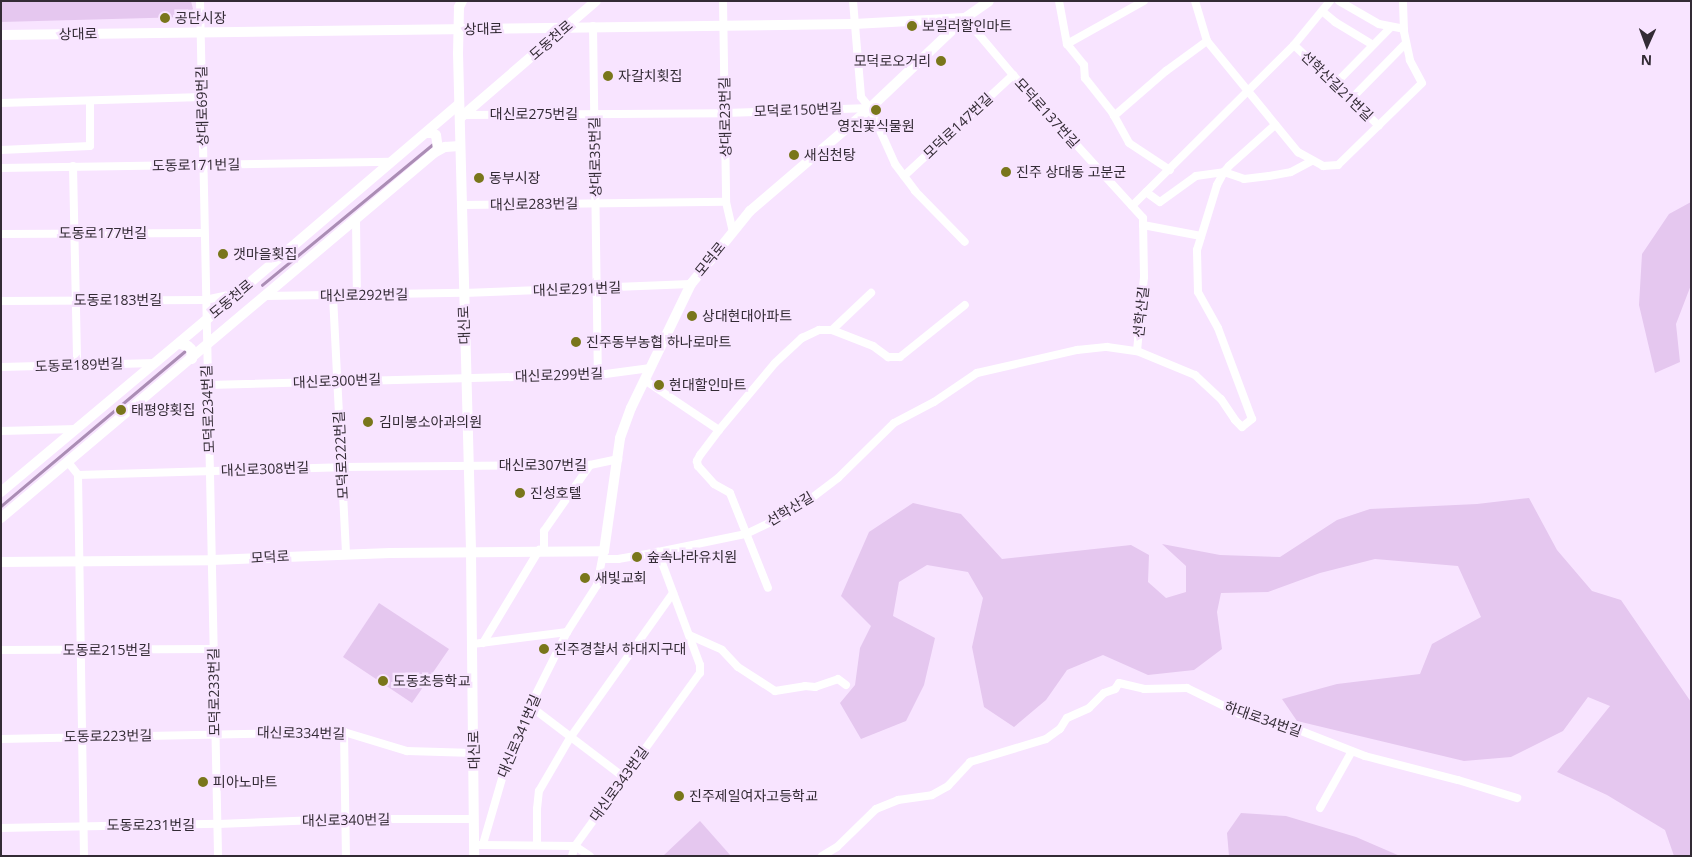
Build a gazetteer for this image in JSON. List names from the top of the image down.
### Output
{
  "streets": {
    "street": [
      "상대로",
      "도동천로",
      "선학산길21번길",
      "상대로69번길",
      "모덕로150번길",
      "모덕로137번길",
      "대신로275번길",
      "상대로23번길",
      "모덕로147번길",
      "상대로35번길",
      "도동로171번길",
      "대신로283번길",
      "도동로177번길",
      "모덕로",
      "대신로291번길",
      "대신로292번길",
      "도동로183번길",
      "선학산길",
      "대신로",
      "도동로189번길",
      "대신로299번길",
      "대신로300번길",
      "모덕로234번길",
      "모덕로222번길",
      "대신로307번길",
      "대신로308번길",
      "도동로215번길",
      "모덕로233번길",
      "하대로34번길",
      "대신로334번길",
      "도동로223번길",
      "대신로341번길",
      "대신로343번길",
      "대신로340번길",
      "도동로231번길"
    ]
  },
  "crossings": [
    ["상대로", "도동천로"],
    ["상대로", "상대로69번길"],
    ["상대로", "모덕로137번길"],
    ["상대로", "상대로23번길"],
    ["상대로", "상대로35번길"],
    ["상대로", "모덕로"],
    ["상대로", "대신로"],
    ["도동천로", "상대로69번길"],
    ["도동천로", "대신로275번길"],
    ["도동천로", "도동로171번길"],
    ["도동천로", "대신로292번길"],
    ["도동천로", "대신로"],
    ["도동천로", "도동로189번길"],
    ["도동천로", "모덕로234번길"],
    ["상대로69번길", "도동로171번길"],
    ["상대로69번길", "도동로177번길"],
    ["상대로69번길", "도동로183번길"],
    ["상대로69번길", "모덕로234번길"],
    ["모덕로150번길", "대신로275번길"],
    ["모덕로150번길", "상대로23번길"],
    ["모덕로150번길", "모덕로"],
    ["모덕로137번길", "모덕로147번길"],
    ["모덕로137번길", "모덕로"],
    ["모덕로137번길", "선학산길"],
    ["대신로275번길", "상대로23번길"],
    ["대신로275번길", "상대로35번길"],
    ["대신로275번길", "대신로"],
    ["상대로23번길", "대신로283번길"],
    ["상대로23번길", "모덕로"],
    ["상대로35번길", "대신로283번길"],
    ["상대로35번길", "대신로291번길"],
    ["상대로35번길", "대신로299번길"],
    ["대신로283번길", "대신로"],
    ["모덕로", "대신로291번길"],
    ["모덕로", "선학산길"],
    ["모덕로", "대신로"],
    ["모덕로", "대신로299번길"],
    ["모덕로", "모덕로234번길"],
    ["모덕로", "모덕로222번길"],
    ["모덕로", "대신로307번길"],
    ["모덕로", "모덕로233번길"],
    ["모덕로", "대신로341번길"],
    ["대신로291번길", "대신로292번길"],
    ["대신로291번길", "대신로"],
    ["대신로292번길", "대신로"],
    ["대신로292번길", "모덕로222번길"],
    ["선학산길", "대신로341번길"],
    ["대신로", "대신로299번길"],
    ["대신로", "대신로300번길"],
    ["대신로", "대신로307번길"],
    ["대신로", "대신로308번길"],
    ["대신로", "대신로334번길"],
    ["대신로", "대신로341번길"],
    ["대신로", "대신로340번길"],
    ["대신로299번길", "대신로300번길"],
    ["대신로300번길", "모덕로234번길"],
    ["대신로300번길", "모덕로222번길"],
    ["모덕로234번길", "대신로308번길"],
    ["모덕로234번길", "모덕로233번길"],
    ["모덕로222번길", "대신로308번길"],
    ["대신로307번길", "대신로308번길"],
    ["도동로215번길", "모덕로233번길"],
    ["모덕로233번길", "대신로334번길"],
    ["모덕로233번길", "도동로223번길"],
    ["모덕로233번길", "대신로340번길"],
    ["모덕로233번길", "도동로231번길"],
    ["대신로334번길", "도동로223번길"],
    ["대신로340번길", "도동로231번길"]
  ],
  "places": [
    "공단시장",
    "보일러할인마트",
    "모덕로오거리",
    "자갈치횟집",
    "영진꽃식물원",
    "새심천탕",
    "진주 상대동 고분군",
    "동부시장",
    "갯마을횟집",
    "상대현대아파트",
    "진주동부농협 하나로마트",
    "현대할인마트",
    "태평양횟집",
    "김미봉소아과의원",
    "진성호텔",
    "숲속나라유치원",
    "새빛교회",
    "진주경찰서 하대지구대",
    "도동초등학교",
    "피아노마트",
    "진주제일여자고등학교"
  ],
  "north": "bottom"
}
